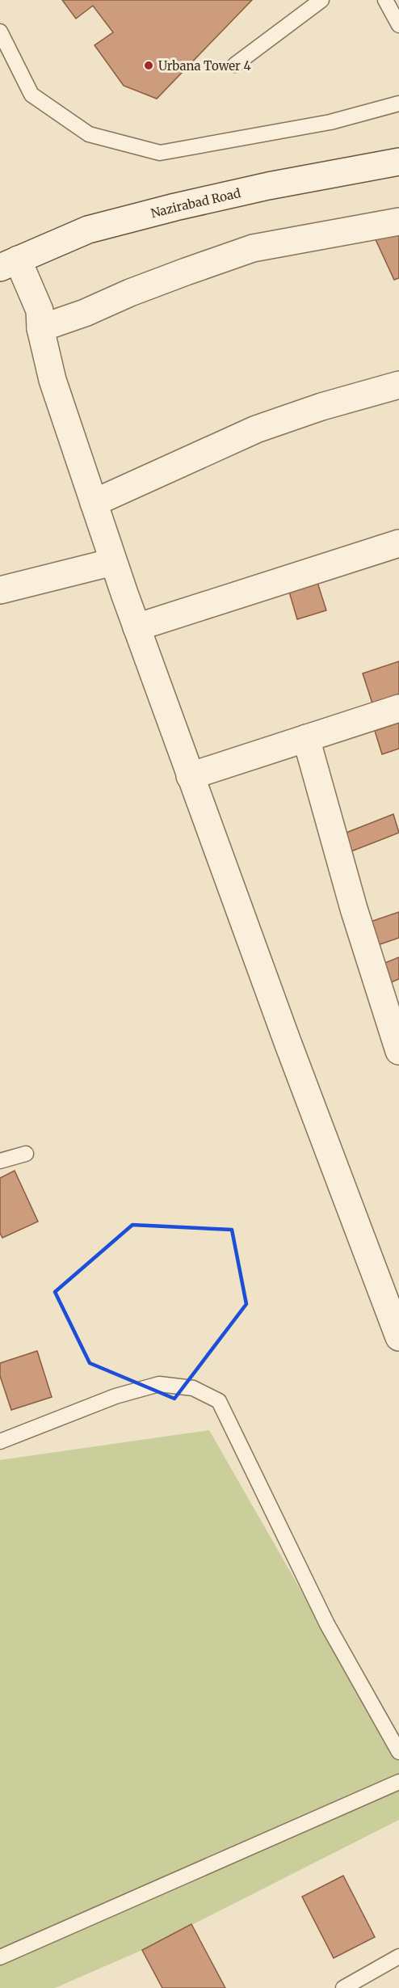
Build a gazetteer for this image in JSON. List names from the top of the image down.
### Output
{
  "streets": {
    "street": ["Nazirabad Road"]
  },
  "places": ["Urbana Tower 4"]
}
